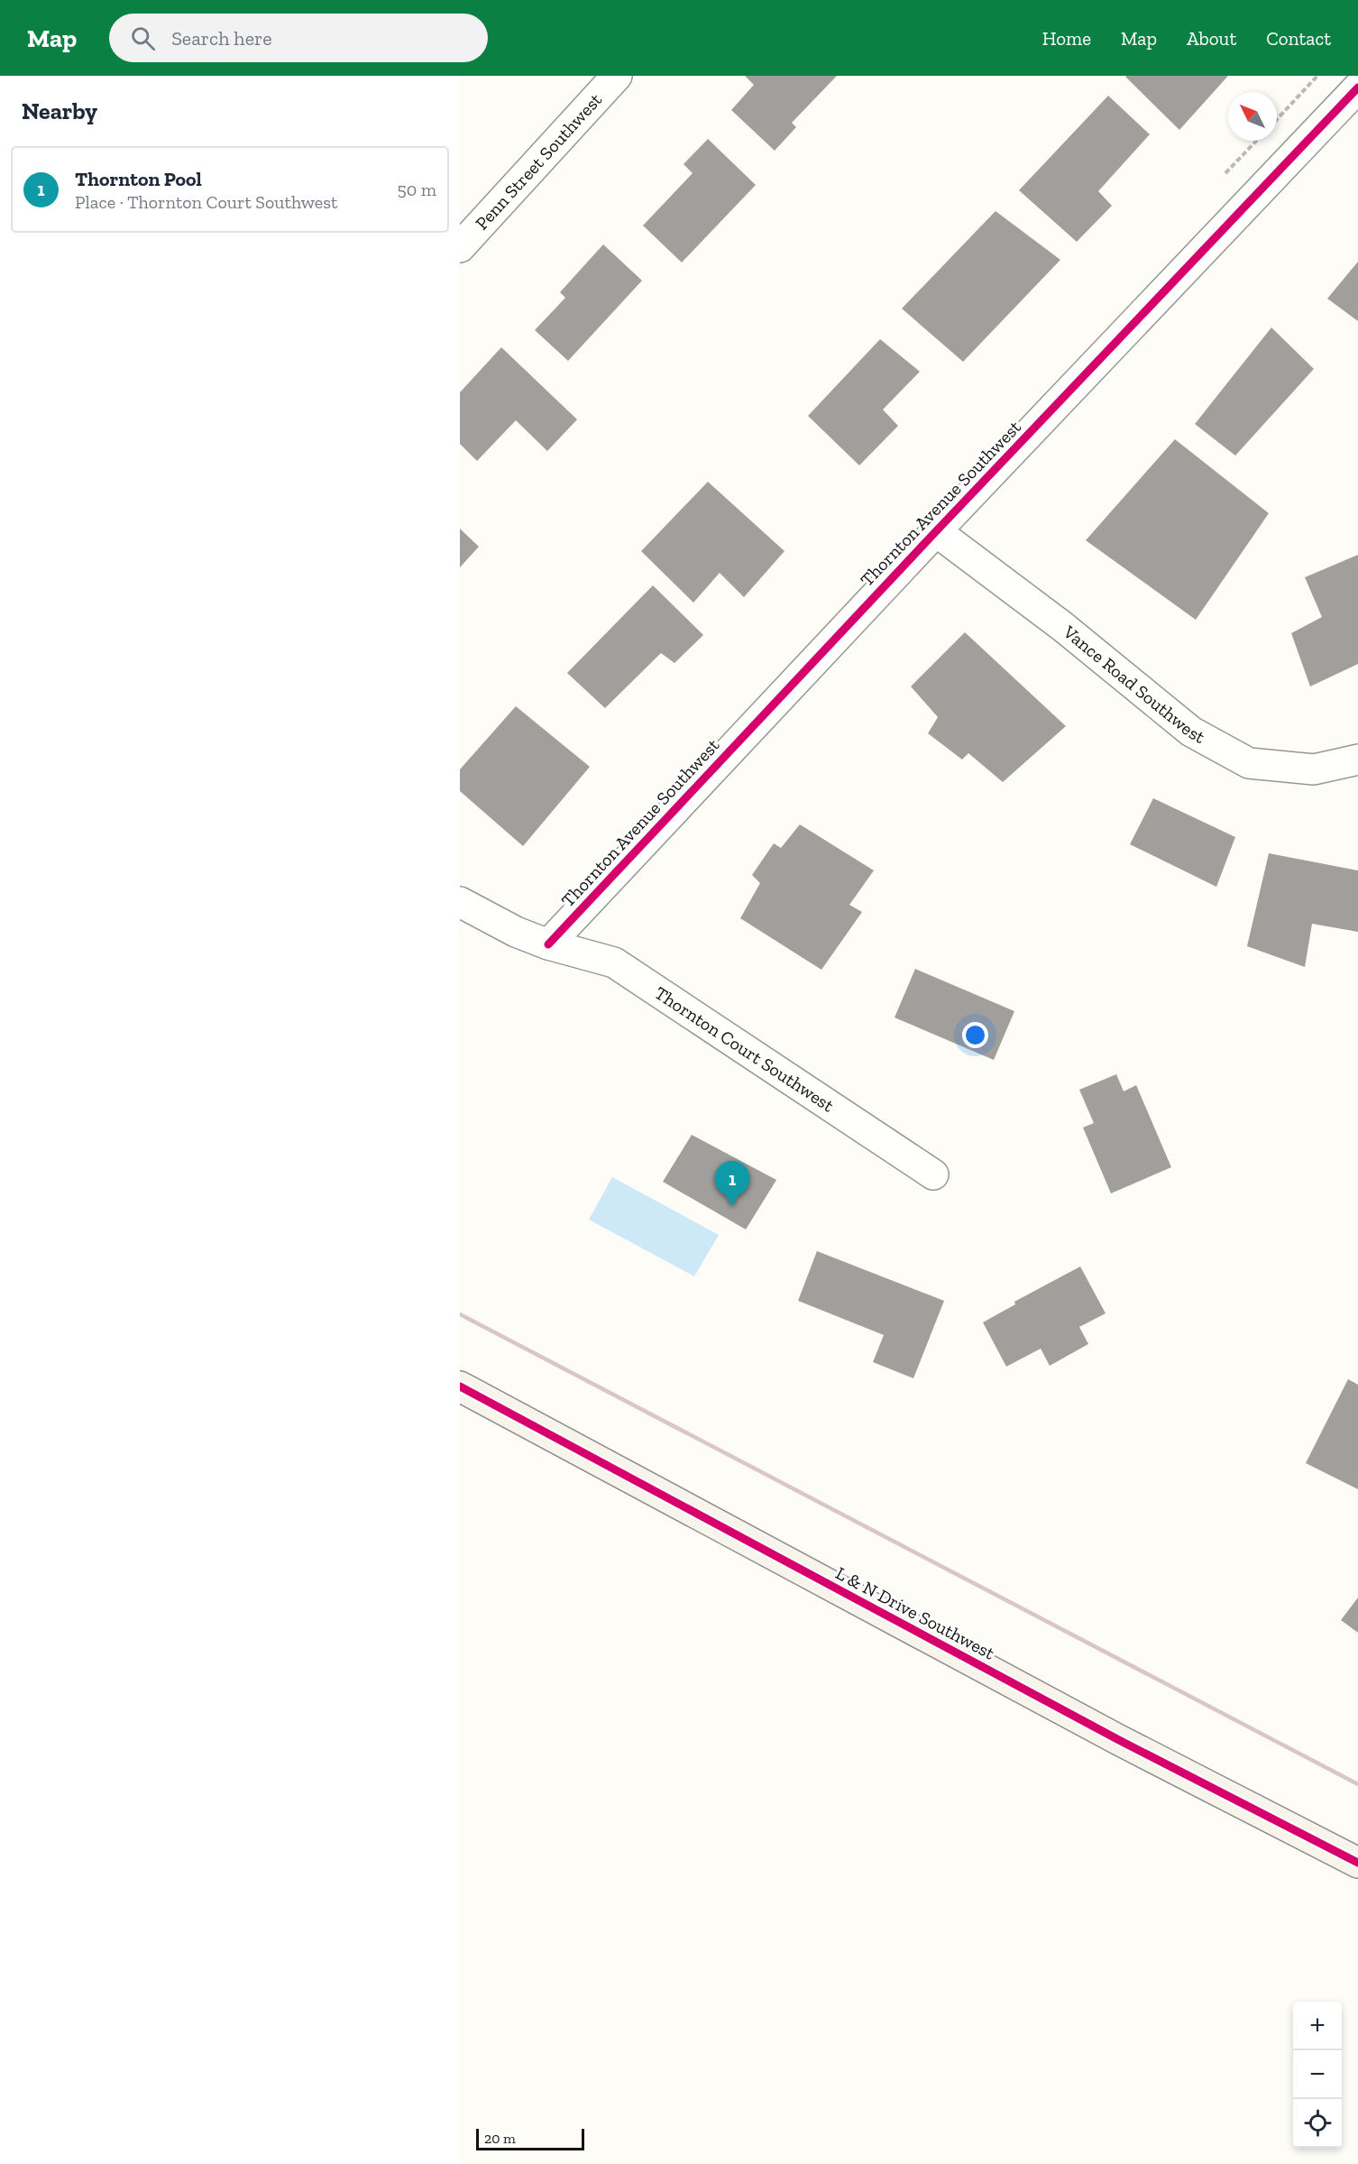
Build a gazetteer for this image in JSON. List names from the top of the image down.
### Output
{
  "streets": {
    "street": [
      "Penn Street Southwest",
      "Thornton Avenue Southwest",
      "Vance Road Southwest",
      "Thornton Court Southwest",
      "L & N Drive Southwest"
    ]
  },
  "crossings": [
    ["Thornton Avenue Southwest", "Vance Road Southwest"],
    ["Thornton Avenue Southwest", "Thornton Court Southwest"]
  ],
  "scale_bar": "20 m",
  "north": "top left",
  "page": {
    "header": "Map",
    "search": "Search here",
    "nav": [
      "Home",
      "Map",
      "About",
      "Contact"
    ],
    "heading": "Nearby",
    "list": [
      {
        "mark": "1",
        "name": "Thornton Pool",
        "note": "Place · Thornton Court Southwest",
        "value": "50 m"
      }
    ],
    "pins": "1",
    "map_buttons": ["+", "−"],
    "scale": "20 m"
  }
}
